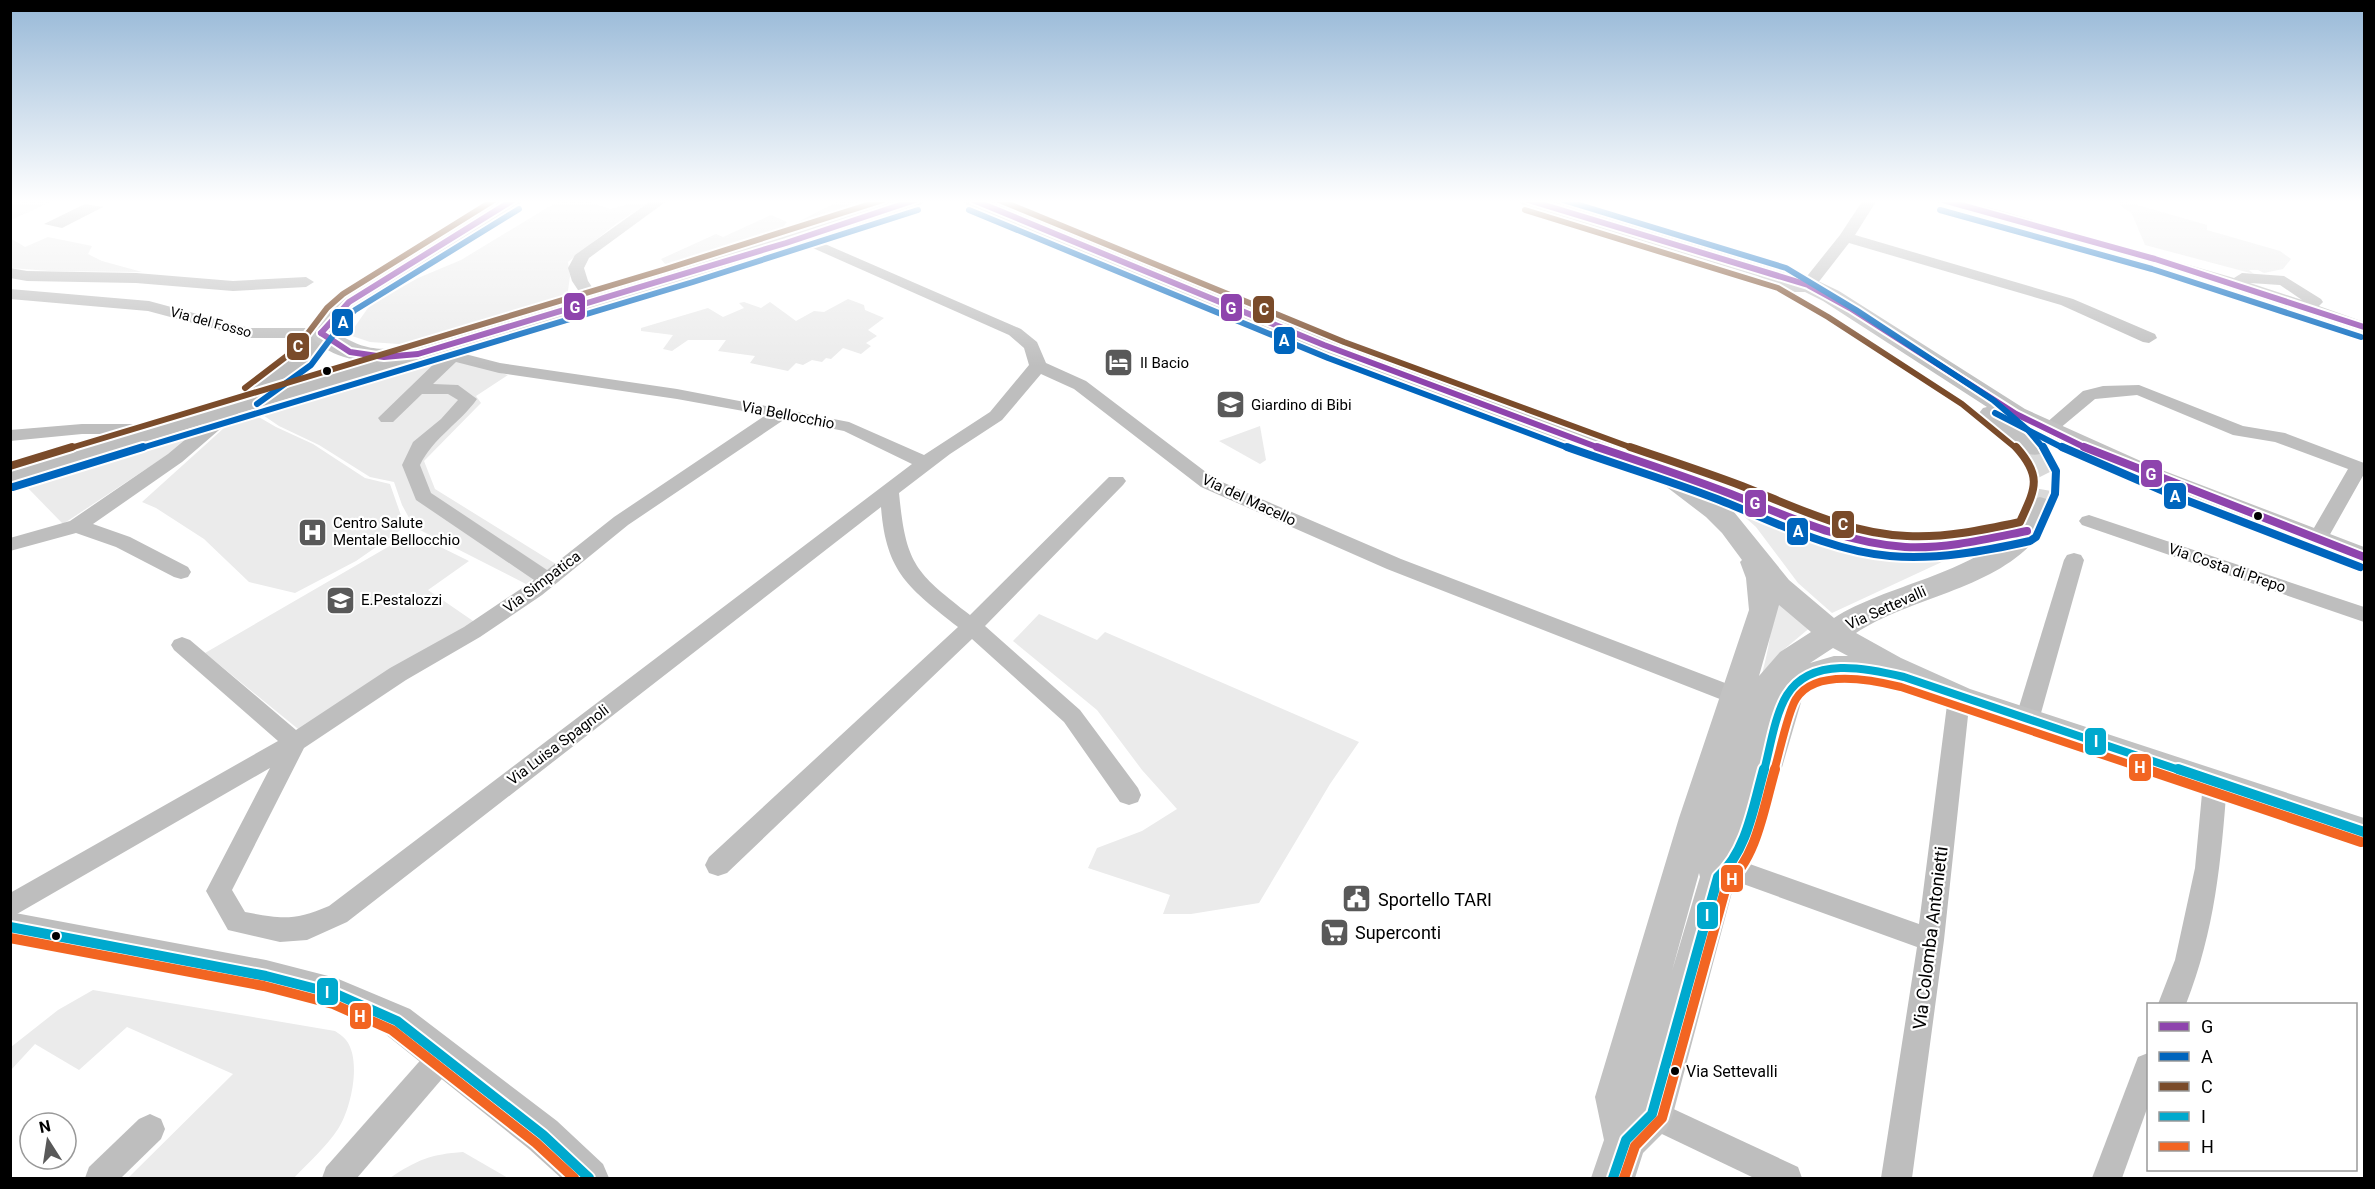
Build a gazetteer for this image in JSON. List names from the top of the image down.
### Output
{
  "streets": {
    "main road": ["Via Settevalli"],
    "street": [
      "Via del Fosso",
      "Via Bellocchio",
      "Via del Macello",
      "Via Costa di Prepo",
      "Via Simpatica",
      "Via Luisa Spagnoli",
      "Via Colomba Antonietti"
    ]
  },
  "crossings": [
    ["Via Bellocchio", "Via Simpatica"],
    ["Via Simpatica", "Via Luisa Spagnoli"]
  ],
  "places": {
    "hotel": ["Il Bacio"],
    "school or university": ["Giardino di Bibi", "E.Pestalozzi"],
    "hospital": ["Centro Salute Mentale Bellocchio"],
    "public building": ["Sportello TARI"],
    "supermarket": ["Superconti"],
    "other": ["Via Settevalli"]
  },
  "lines": [
    "transit line G",
    "transit line A",
    "transit line C",
    "transit line I",
    "transit line H"
  ],
  "legend": [
    "G",
    "A",
    "C",
    "I",
    "H"
  ],
  "north": "top"
}
